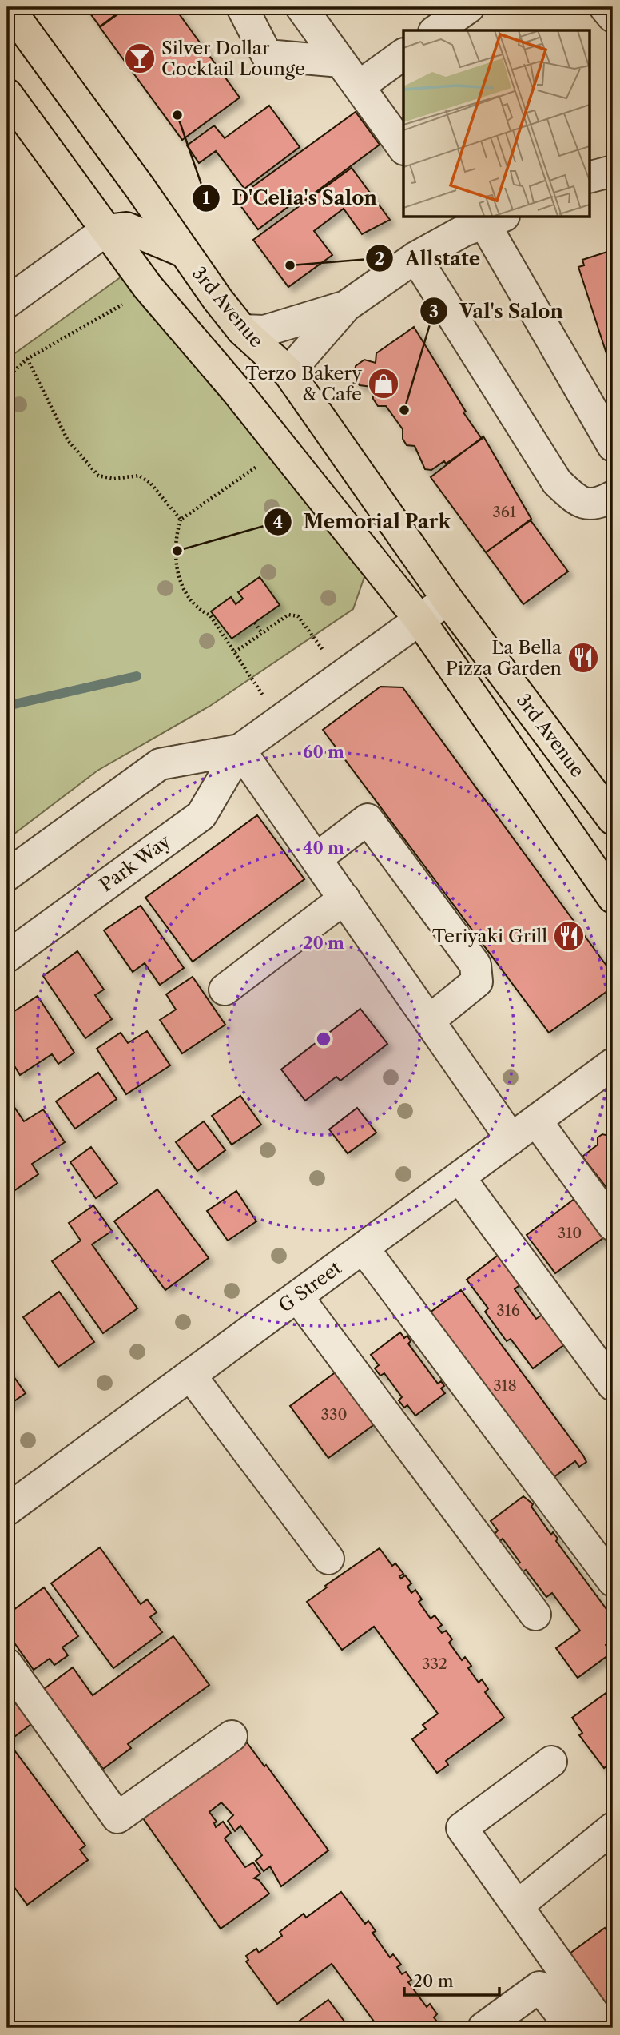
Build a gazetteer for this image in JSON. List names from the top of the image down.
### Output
{
  "streets": {
    "main road": ["3rd Avenue"],
    "street": ["Park Way", "G Street"]
  },
  "crossings": [
    ["3rd Avenue", "Park Way"]
  ],
  "places": {
    "bar": ["Silver Dollar Cocktail Lounge"],
    "other": [
      "D'Celia's Salon",
      "Allstate",
      "Val's Salon",
      "Memorial Park"
    ],
    "shop": ["Terzo Bakery & Cafe"],
    "restaurant": ["La Bella Pizza Garden", "Teriyaki Grill"]
  },
  "house_numbers": [
    "361",
    "310",
    "316",
    "318",
    "330",
    "332"
  ],
  "scale_bar": "20 m",
  "rings": ["60 m", "40 m", "20 m"]
}
